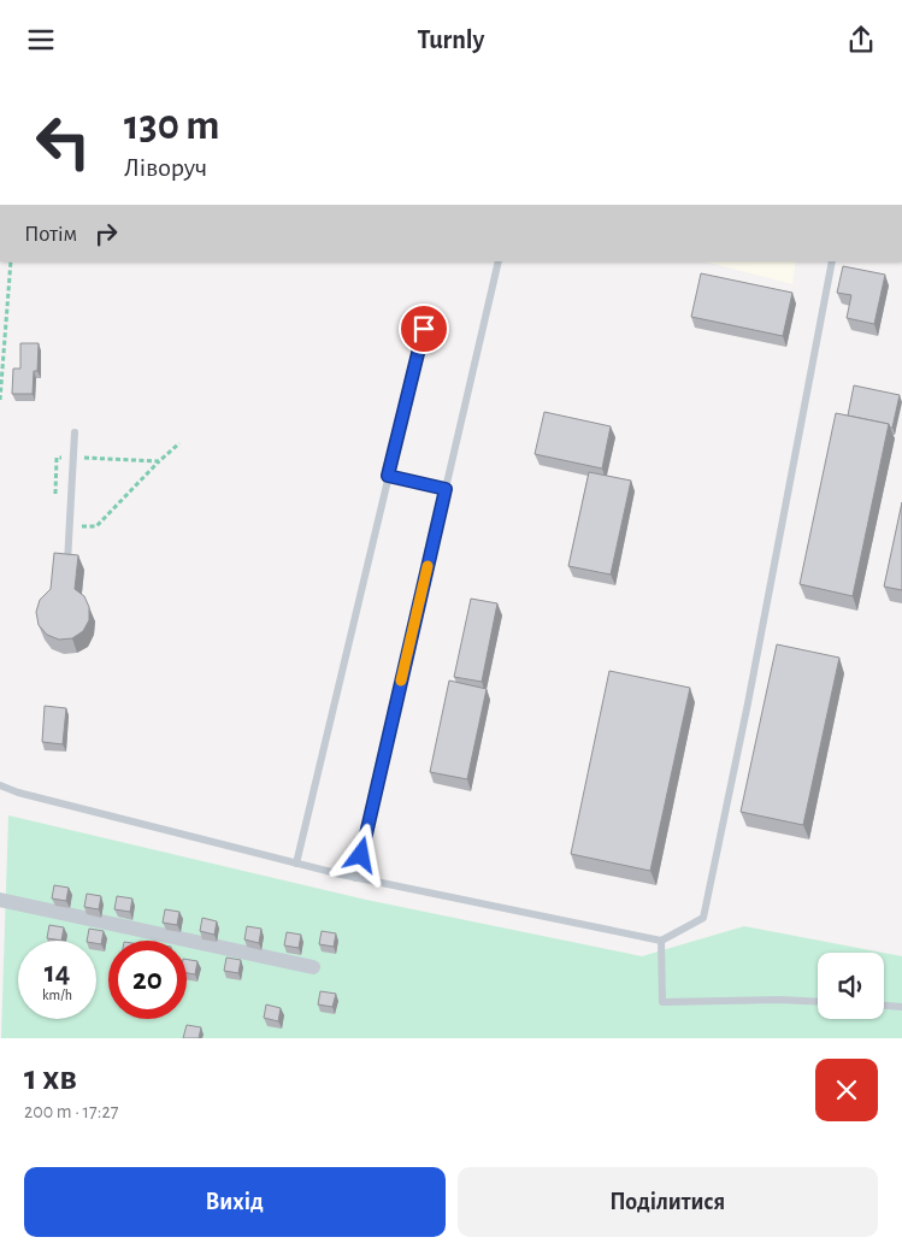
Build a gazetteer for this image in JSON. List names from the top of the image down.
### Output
{
  "page": {
    "header": "Turnly",
    "turn": ["130 m", "Ліворуч"],
    "then": "Потім",
    "speed": "14 km/h",
    "limit": "20",
    "heading": ["1 хв", "200 m · 17:27"],
    "buttons": ["Вихід", "Поділитися"]
  }
}
